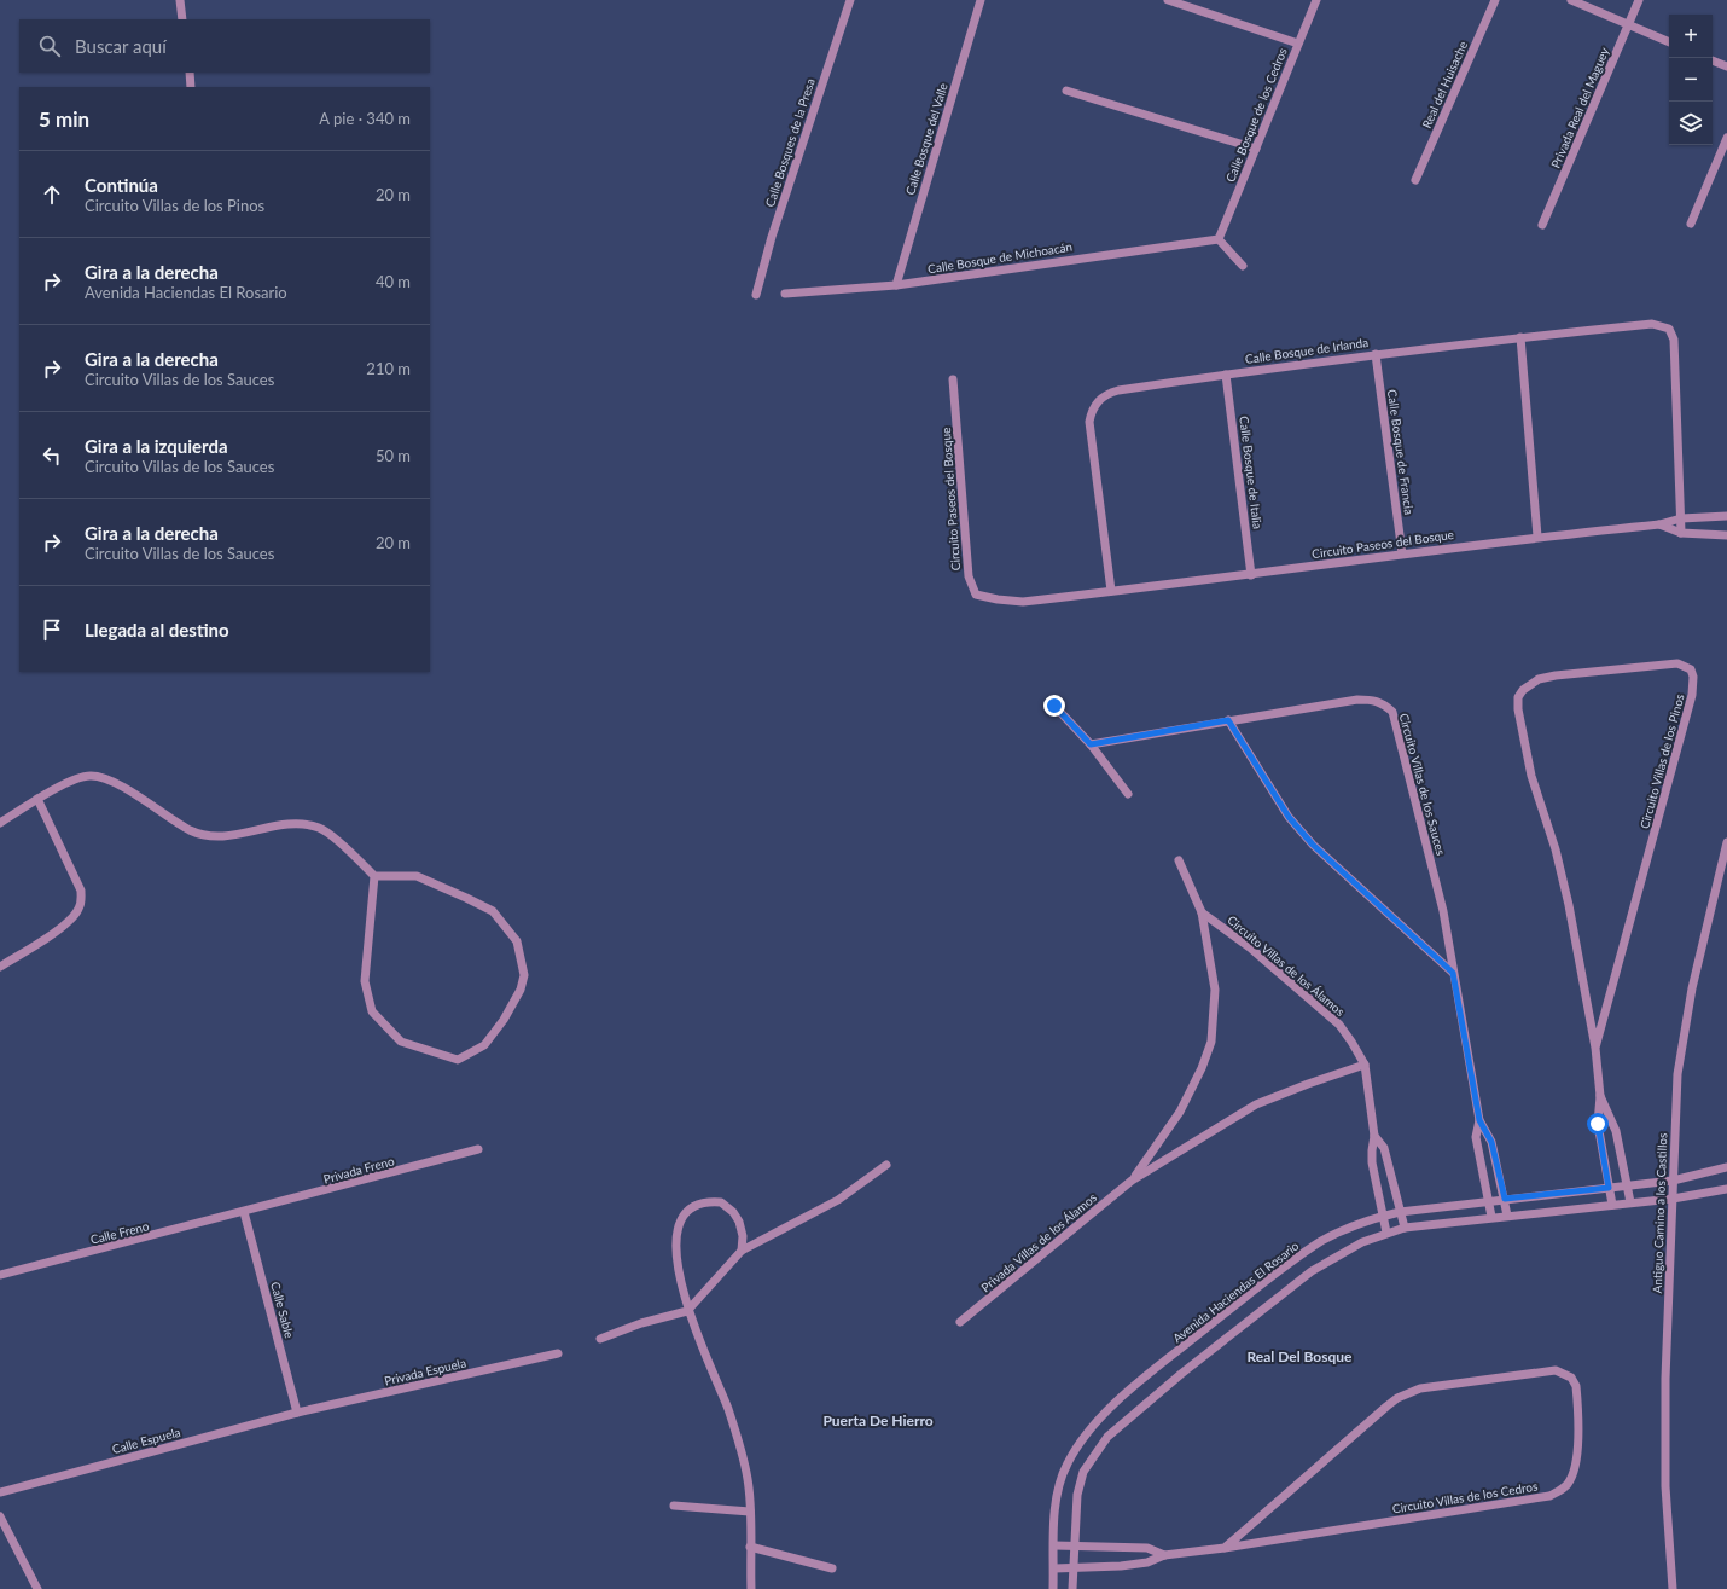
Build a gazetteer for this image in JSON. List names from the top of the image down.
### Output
{
  "streets": {
    "street": [
      "Real del Huisache",
      "Privada Real del Maguey",
      "Calle Bosque de los Cedros",
      "Calle Bosque del Valle",
      "Calle Bosques de la Presa",
      "Calle Bosque de Michoacán",
      "Calle Bosque de Irlanda",
      "Calle Bosque de Francia",
      "Calle Bosque de Italia",
      "Circuito Paseos del Bosque",
      "Circuito Villas de los Pinos",
      "Circuito Villas de los Sauces",
      "Circuito Villas de los Álamos",
      "Privada Freno",
      "Antiguo Camino a los Castillos",
      "Calle Freno",
      "Privada Villas de los Álamos",
      "Avenida Haciendas El Rosario",
      "Calle Sable",
      "Privada Espuela",
      "Calle Espuela",
      "Circuito Villas de los Cedros"
    ]
  },
  "crossings": [
    ["Calle Bosque de los Cedros", "Calle Bosque de Michoacán"],
    ["Calle Bosque del Valle", "Calle Bosque de Michoacán"],
    ["Calle Bosque de Irlanda", "Calle Bosque de Francia"],
    ["Calle Bosque de Irlanda", "Calle Bosque de Italia"],
    ["Calle Bosque de Irlanda", "Circuito Paseos del Bosque"],
    ["Calle Bosque de Francia", "Circuito Paseos del Bosque"],
    ["Calle Bosque de Italia", "Circuito Paseos del Bosque"],
    ["Circuito Villas de los Pinos", "Avenida Haciendas El Rosario"],
    ["Circuito Villas de los Sauces", "Avenida Haciendas El Rosario"],
    ["Circuito Villas de los Álamos", "Privada Villas de los Álamos"],
    ["Circuito Villas de los Álamos", "Avenida Haciendas El Rosario"],
    ["Privada Freno", "Calle Freno"],
    ["Privada Freno", "Calle Sable"],
    ["Antiguo Camino a los Castillos", "Avenida Haciendas El Rosario"],
    ["Calle Freno", "Calle Sable"],
    ["Avenida Haciendas El Rosario", "Circuito Villas de los Cedros"],
    ["Calle Sable", "Privada Espuela"],
    ["Calle Sable", "Calle Espuela"],
    ["Privada Espuela", "Calle Espuela"]
  ],
  "districts": ["Real Del Bosque", "Puerta De Hierro"],
  "page": {
    "map_buttons": ["+", "−"],
    "search": "Buscar aquí",
    "heading": ["5 min", "A pie · 340 m"],
    "list": [
      ["Continúa", "Circuito Villas de los Pinos", "20 m"],
      ["Gira a la derecha", "Avenida Haciendas El Rosario", "40 m"],
      ["Gira a la derecha", "Circuito Villas de los Sauces", "210 m"],
      ["Gira a la izquierda", "Circuito Villas de los Sauces", "50 m"],
      ["Gira a la derecha", "Circuito Villas de los Sauces", "20 m"],
      "Llegada al destino"
    ]
  }
}
